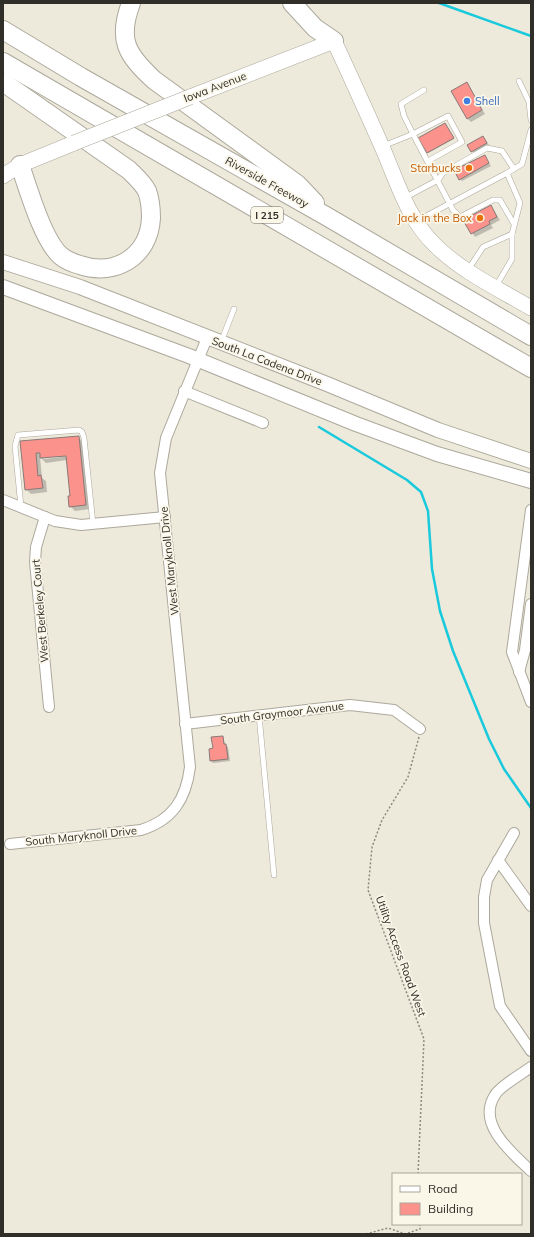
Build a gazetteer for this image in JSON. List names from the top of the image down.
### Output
{
  "streets": {
    "highway": ["Riverside Freeway", "I 215"],
    "main road": ["Iowa Avenue", "South La Cadena Drive"],
    "street": [
      "West Maryknoll Drive",
      "West Berkeley Court",
      "South Graymoor Avenue",
      "South Maryknoll Drive"
    ],
    "path": ["Utility Access Road West"]
  },
  "crossings": [
    ["South La Cadena Drive", "West Maryknoll Drive"],
    ["West Maryknoll Drive", "South Graymoor Avenue"],
    ["West Maryknoll Drive", "South Maryknoll Drive"],
    ["South Graymoor Avenue", "Utility Access Road West"]
  ],
  "places": ["Shell", "Starbucks", "Jack in the Box"],
  "legend": ["Road", "Building"]
}
